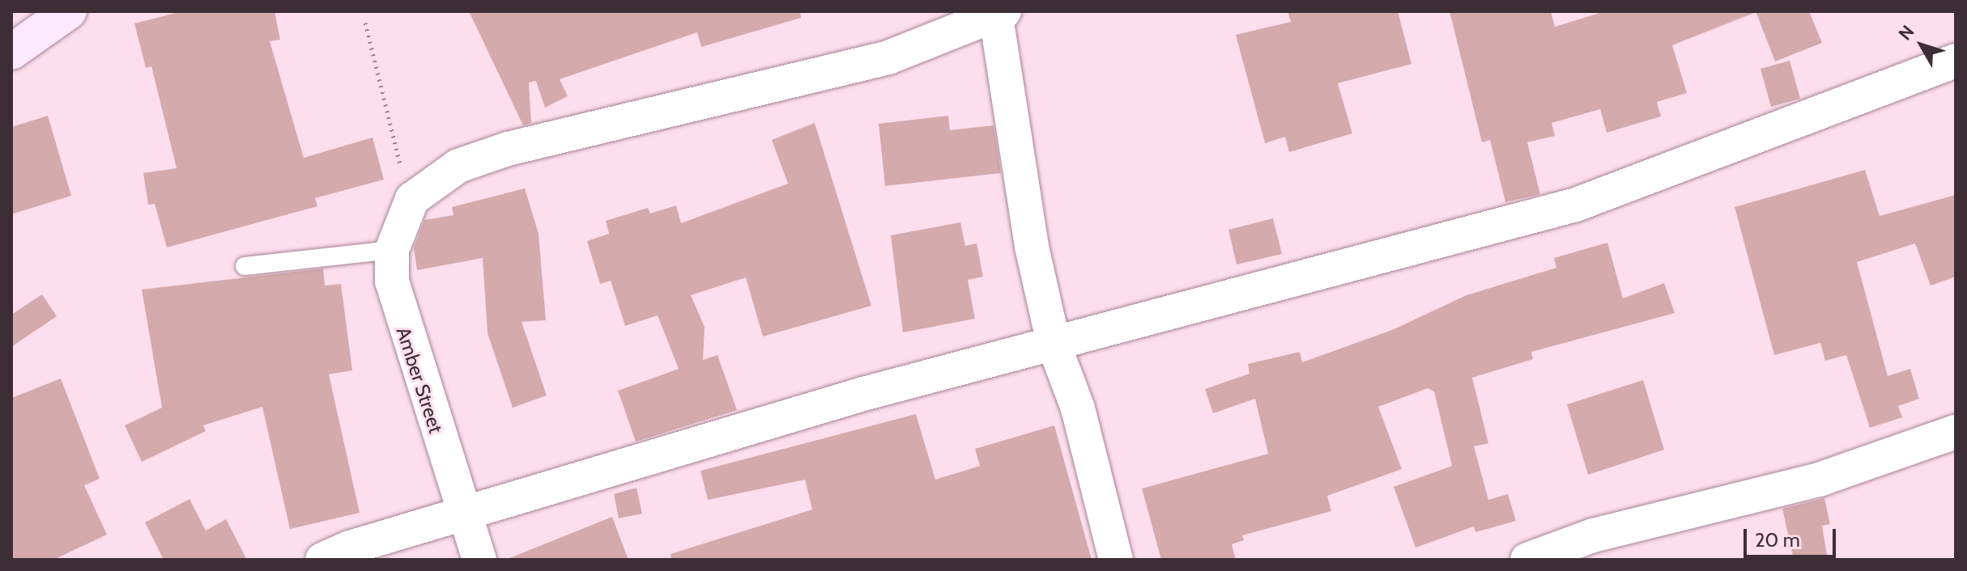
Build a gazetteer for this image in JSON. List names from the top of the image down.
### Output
{
  "streets": {
    "street": ["Amber Street"]
  },
  "scale_bar": "20 m",
  "north": "top left"
}
